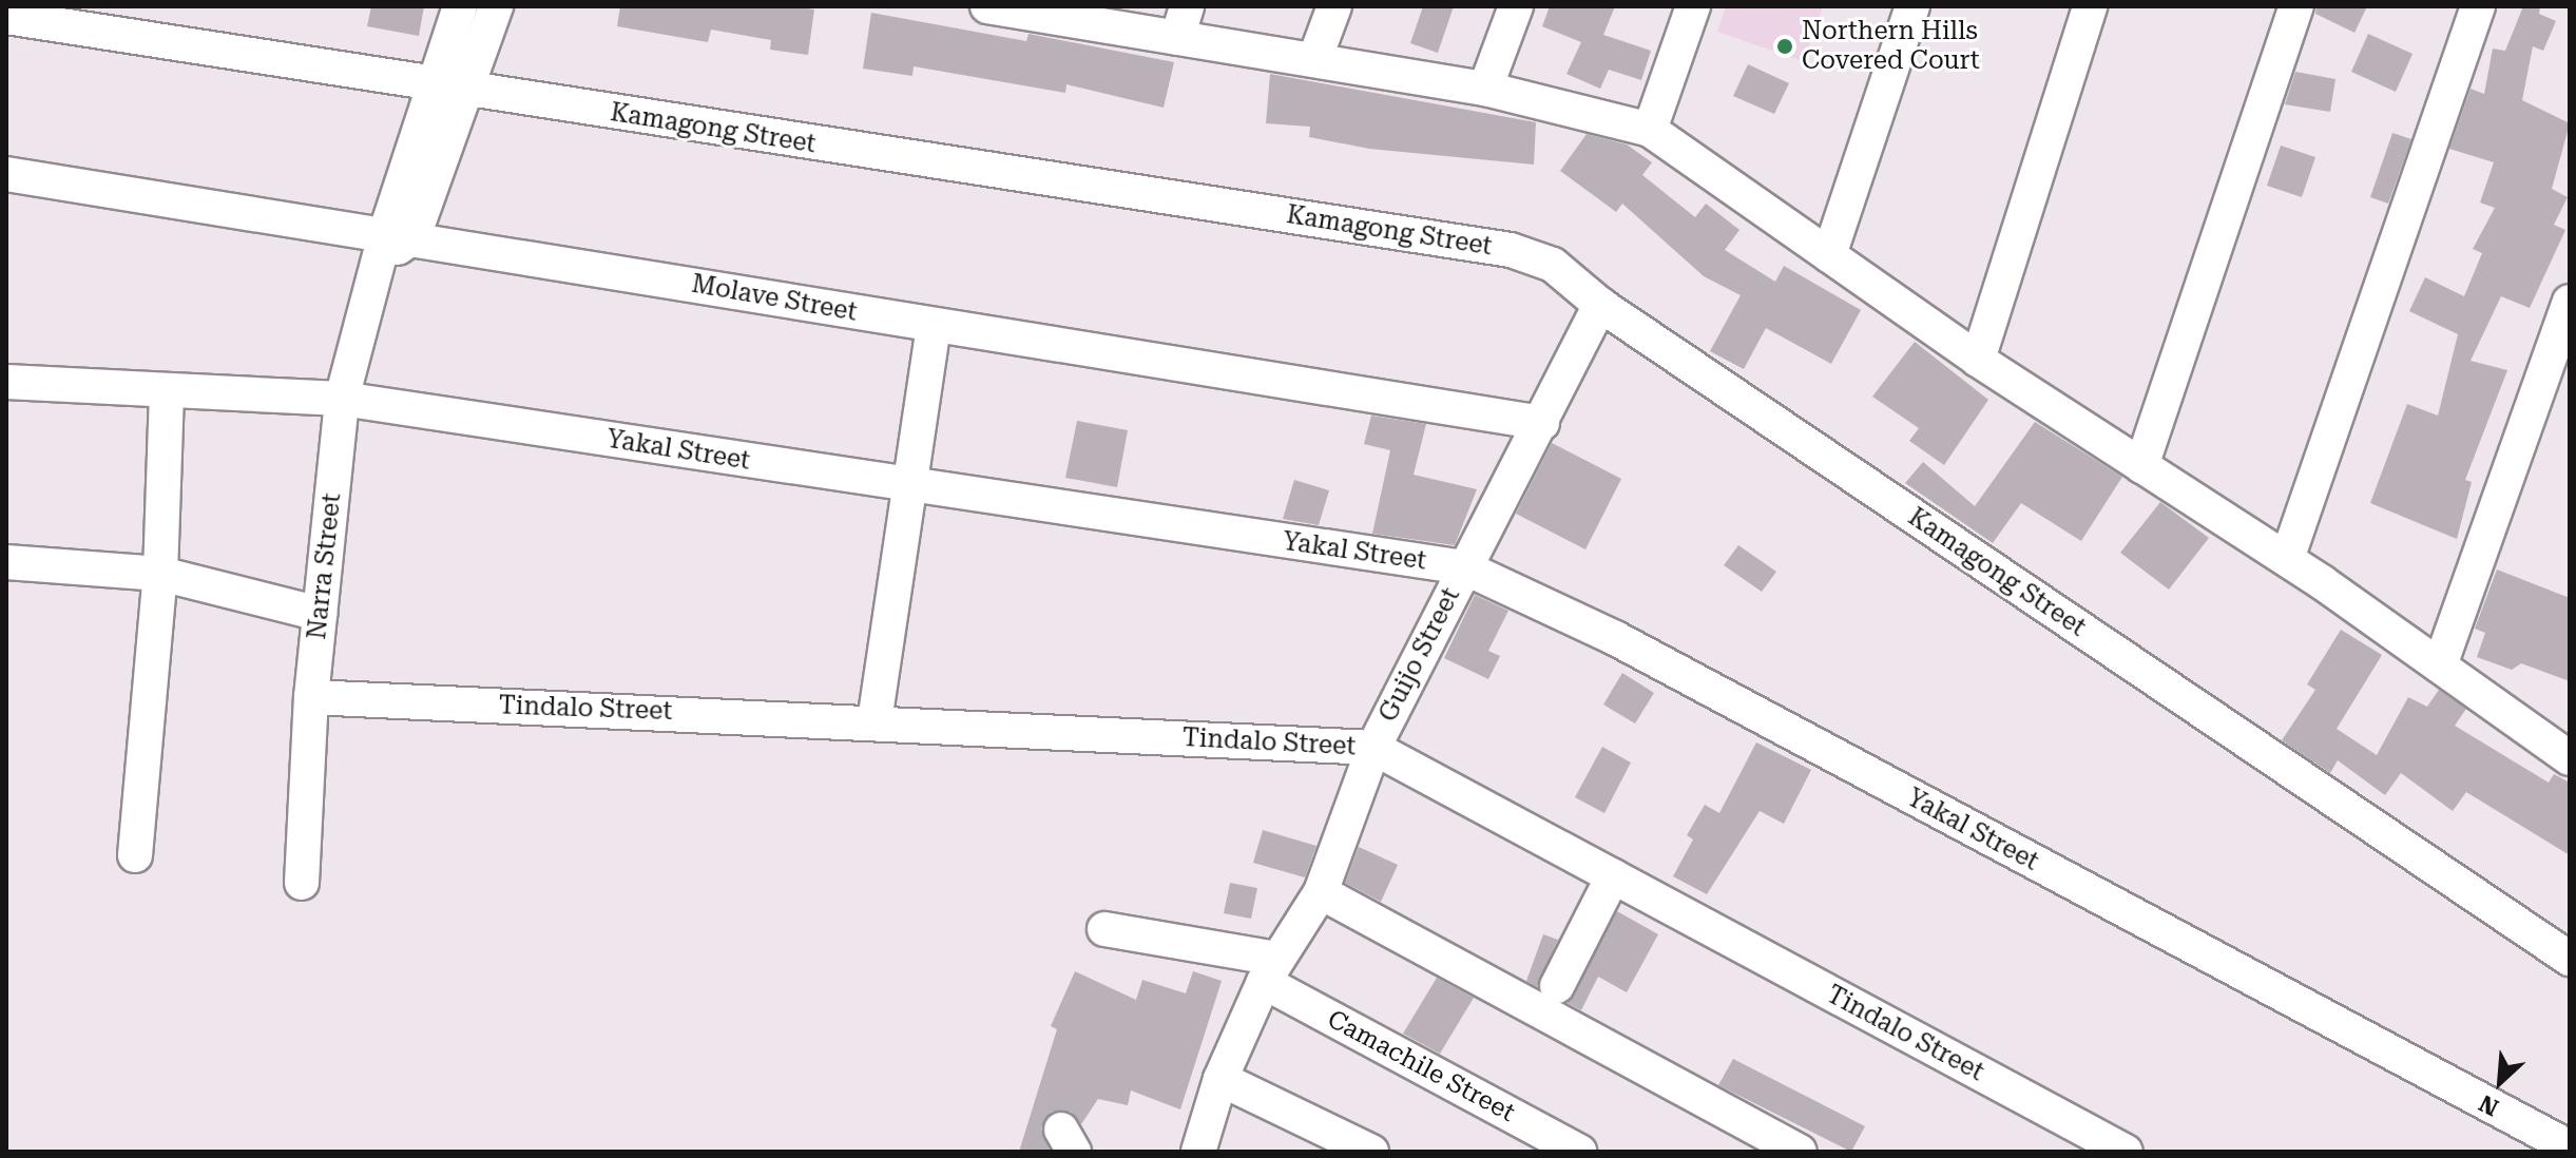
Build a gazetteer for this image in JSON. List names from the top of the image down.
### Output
{
  "streets": {
    "street": [
      "Kamagong Street",
      "Molave Street",
      "Yakal Street",
      "Narra Street",
      "Guijo Street",
      "Tindalo Street",
      "Camachile Street"
    ]
  },
  "crossings": [
    ["Kamagong Street", "Narra Street"],
    ["Kamagong Street", "Guijo Street"],
    ["Molave Street", "Narra Street"],
    ["Molave Street", "Guijo Street"],
    ["Yakal Street", "Narra Street"],
    ["Yakal Street", "Guijo Street"],
    ["Narra Street", "Tindalo Street"],
    ["Guijo Street", "Tindalo Street"],
    ["Guijo Street", "Camachile Street"]
  ],
  "places": ["Northern Hills Covered Court"],
  "north": "bottom left"
}
